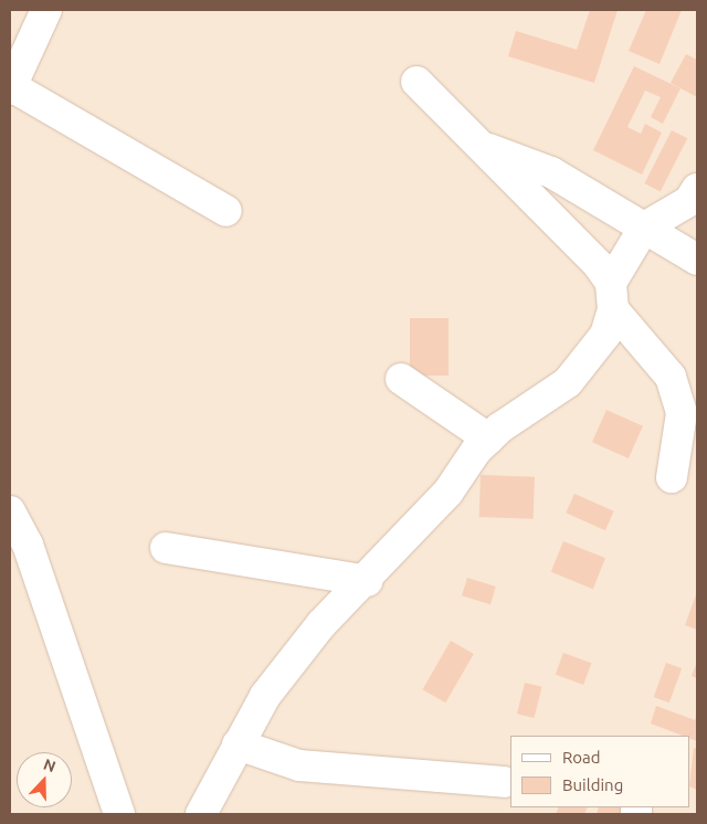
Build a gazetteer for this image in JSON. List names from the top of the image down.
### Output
{
  "legend": ["Road", "Building"],
  "north": "top"
}
